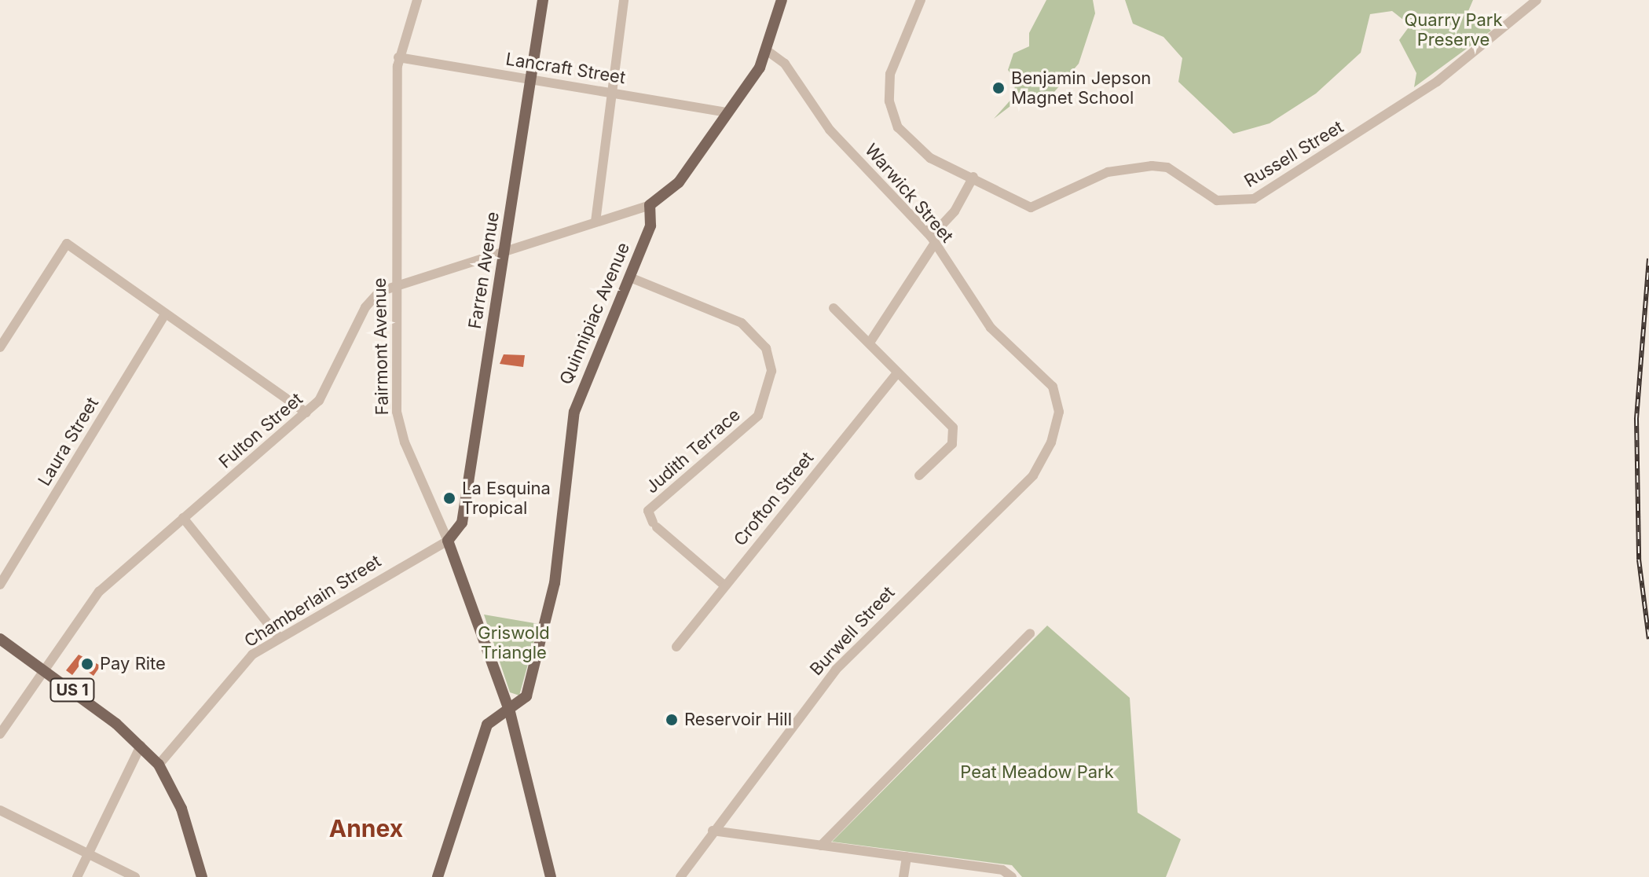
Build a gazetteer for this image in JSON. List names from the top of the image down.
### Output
{
  "streets": {
    "main road": [
      "Farren Avenue",
      "Quinnipiac Avenue",
      "Fairmont Avenue",
      "US 1"
    ],
    "street": [
      "Lancraft Street",
      "Russell Street",
      "Warwick Street",
      "Fulton Street",
      "Laura Street",
      "Judith Terrace",
      "Crofton Street",
      "Chamberlain Street",
      "Burwell Street"
    ]
  },
  "crossings": [
    ["Lancraft Street", "Farren Avenue"],
    ["Lancraft Street", "Fairmont Avenue"],
    ["Warwick Street", "Burwell Street"],
    ["Farren Avenue", "Fairmont Avenue"],
    ["Farren Avenue", "Fulton Street"],
    ["Farren Avenue", "Chamberlain Street"],
    ["Quinnipiac Avenue", "Fairmont Avenue"],
    ["Quinnipiac Avenue", "Fulton Street"],
    ["Quinnipiac Avenue", "Judith Terrace"],
    ["Fairmont Avenue", "Fulton Street"],
    ["Fairmont Avenue", "Chamberlain Street"],
    ["Fulton Street", "US 1"],
    ["Judith Terrace", "Crofton Street"],
    ["Chamberlain Street", "US 1"]
  ],
  "districts": ["Annex"],
  "parks": ["Quarry Park Preserve", "Griswold Triangle", "Peat Meadow Park"],
  "places": [
    "Benjamin Jepson Magnet School",
    "La Esquina Tropical",
    "Pay Rite",
    "Reservoir Hill"
  ]
}
